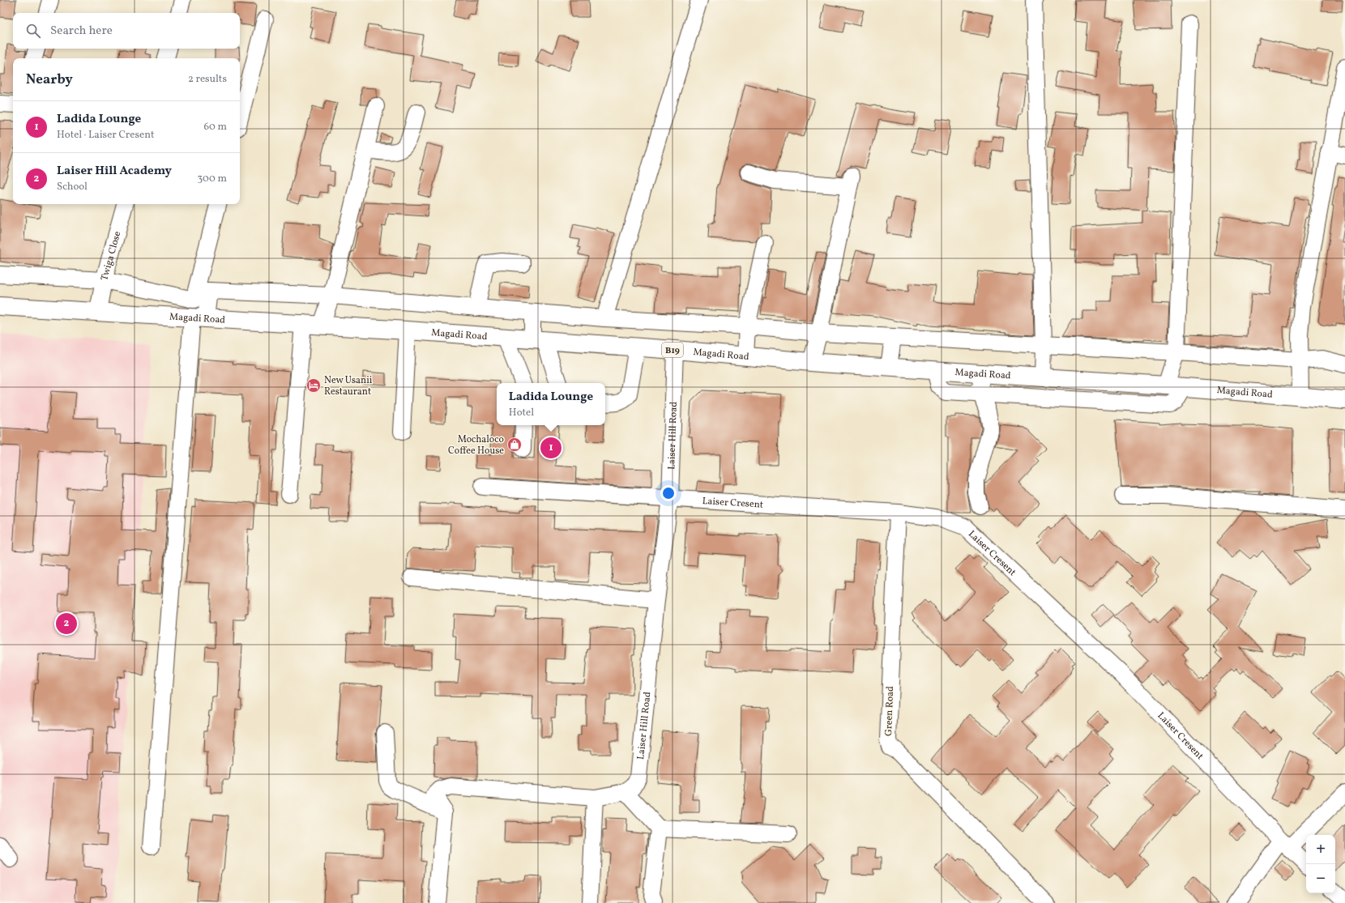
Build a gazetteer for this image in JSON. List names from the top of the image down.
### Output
{
  "streets": {
    "highway": ["Magadi Road", "B19"],
    "street": [
      "Twiga Close",
      "Laiser Hill Road",
      "Laiser Cresent",
      "Green Road"
    ]
  },
  "crossings": [
    ["Twiga Close", "Magadi Road"],
    ["Magadi Road", "Laiser Hill Road"],
    ["Laiser Hill Road", "Laiser Cresent"],
    ["Laiser Cresent", "Green Road"]
  ],
  "places": {
    "hotel": ["New Usanii Restaurant"],
    "shop": ["Mochaloco Coffee House"]
  },
  "page": {
    "search": "Search here",
    "heading": ["Nearby", "2 results"],
    "list": [
      {
        "mark": "1",
        "name": "Ladida Lounge",
        "note": "Hotel · Laiser Cresent",
        "value": "60 m"
      },
      {
        "mark": "2",
        "name": "Laiser Hill Academy",
        "note": "School",
        "value": "300 m"
      }
    ],
    "popup": ["Ladida Lounge", "Hotel"],
    "pins": ["1", "2"],
    "map_buttons": ["+", "−"]
  }
}
